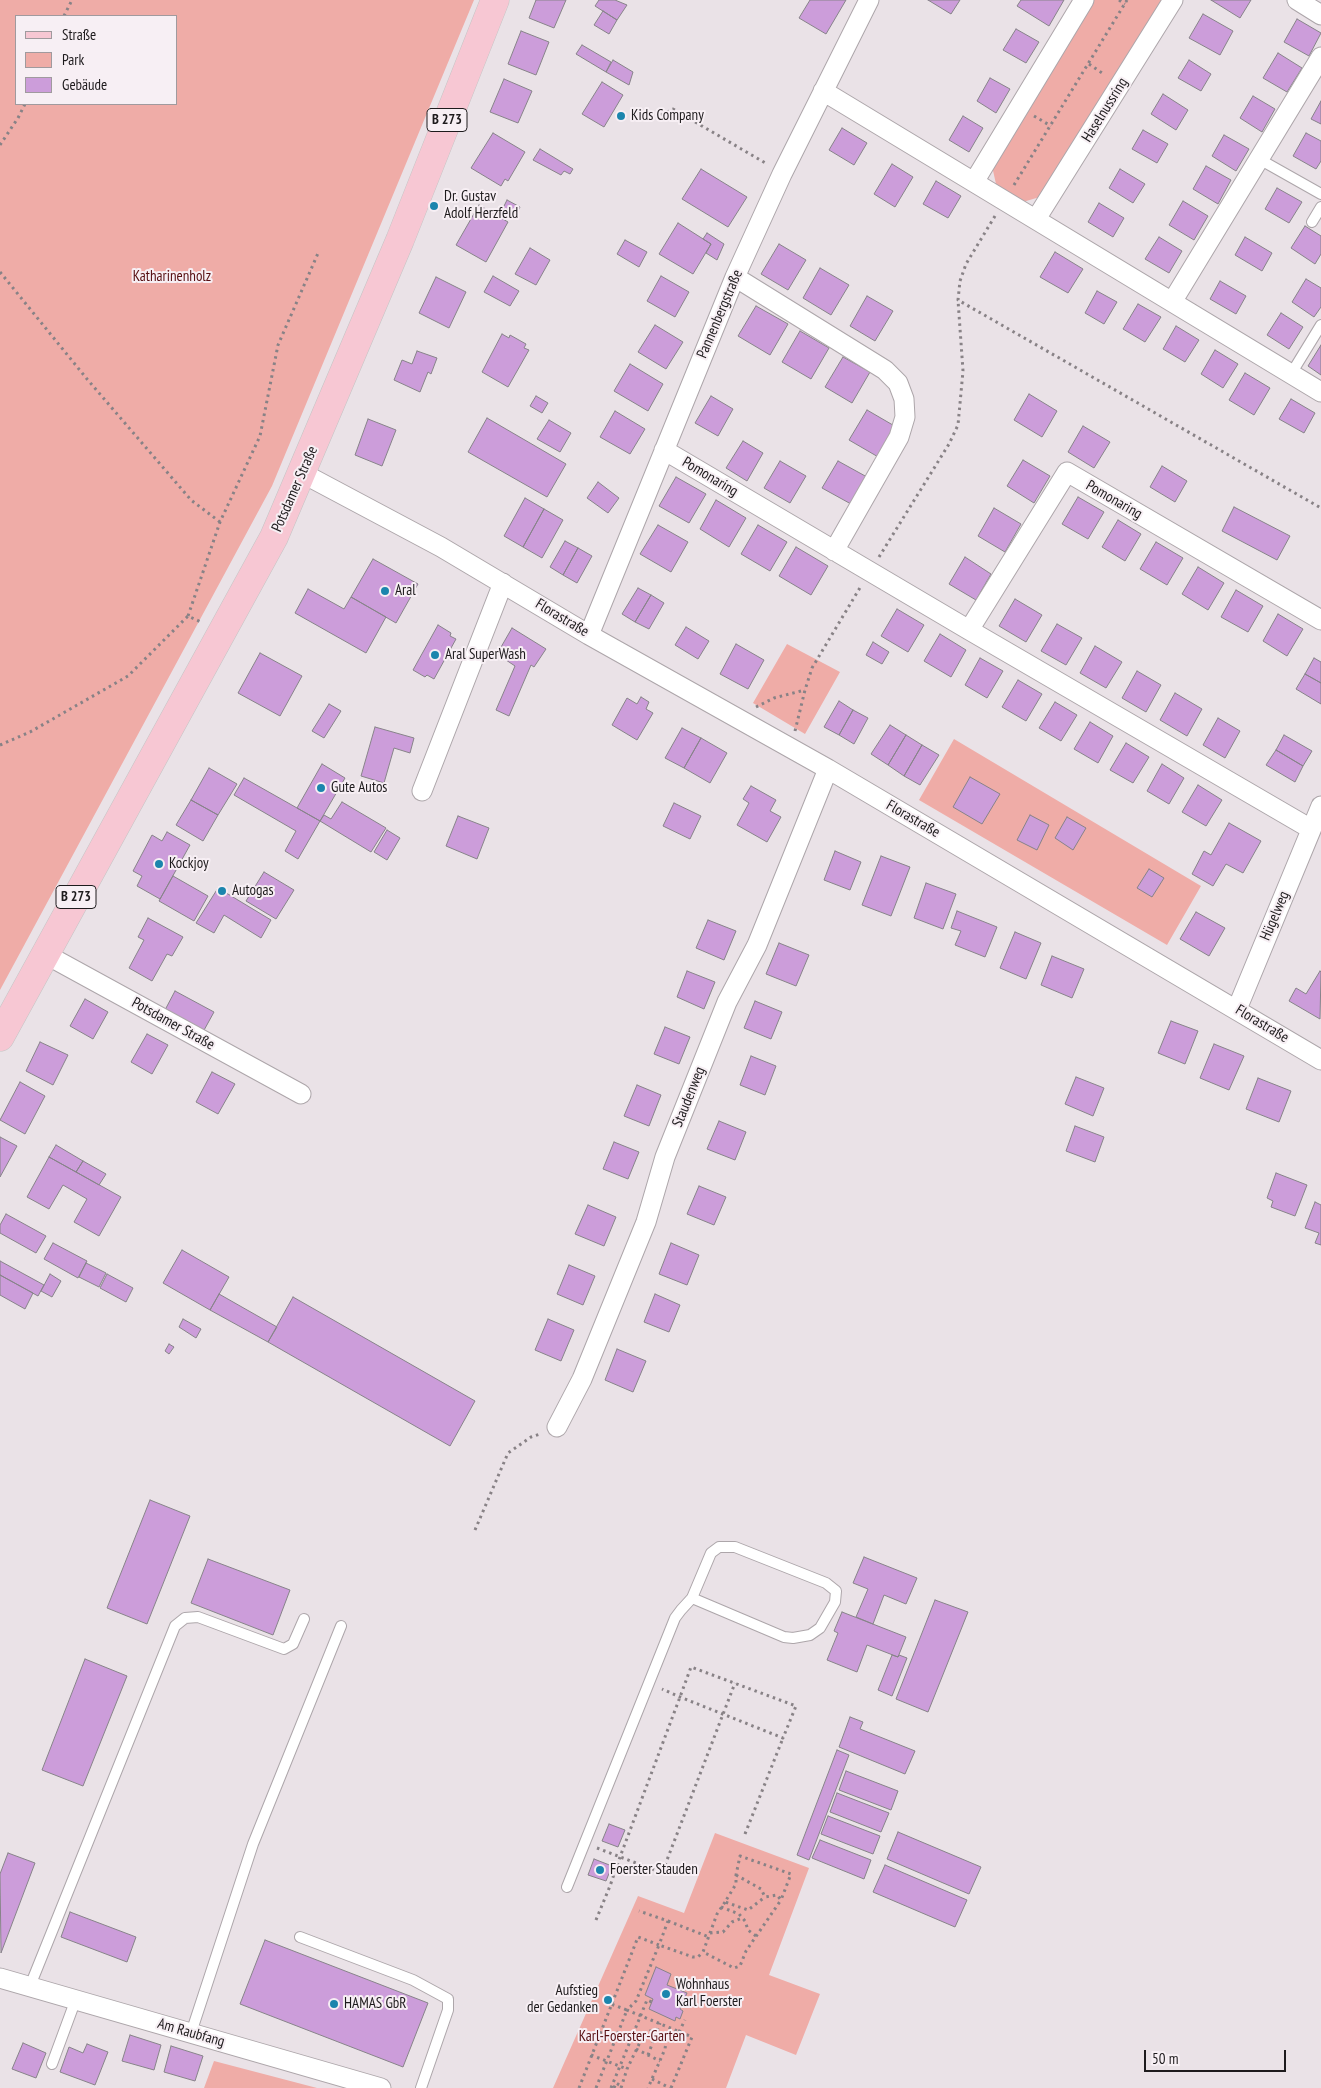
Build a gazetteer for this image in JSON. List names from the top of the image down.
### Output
{
  "streets": {
    "main road": ["B 273", "Potsdamer Straße"],
    "street": [
      "Haselnussring",
      "Pannenbergstraße",
      "Pomonaring",
      "Florastraße",
      "Hügelweg",
      "Staudenweg",
      "Am Raubfang"
    ]
  },
  "crossings": [
    ["Pannenbergstraße", "Pomonaring"],
    ["Pannenbergstraße", "Florastraße"],
    ["Pomonaring", "Hügelweg"],
    ["Potsdamer Straße", "Florastraße"],
    ["Florastraße", "Hügelweg"],
    ["Florastraße", "Staudenweg"]
  ],
  "parks": ["Katharinenholz", "Karl-Foerster-Garten"],
  "places": [
    "Kids Company",
    "Dr. Gustav Adolf Herzfeld",
    "Aral",
    "Aral SuperWash",
    "Gute Autos",
    "Kockjoy",
    "Autogas",
    "Foerster Stauden",
    "Wohnhaus Karl Foerster",
    "Aufstieg der Gedanken",
    "HAMAS GbR"
  ],
  "legend": ["Straße", "Park", "Gebäude"],
  "scale_bar": "50 m"
}
